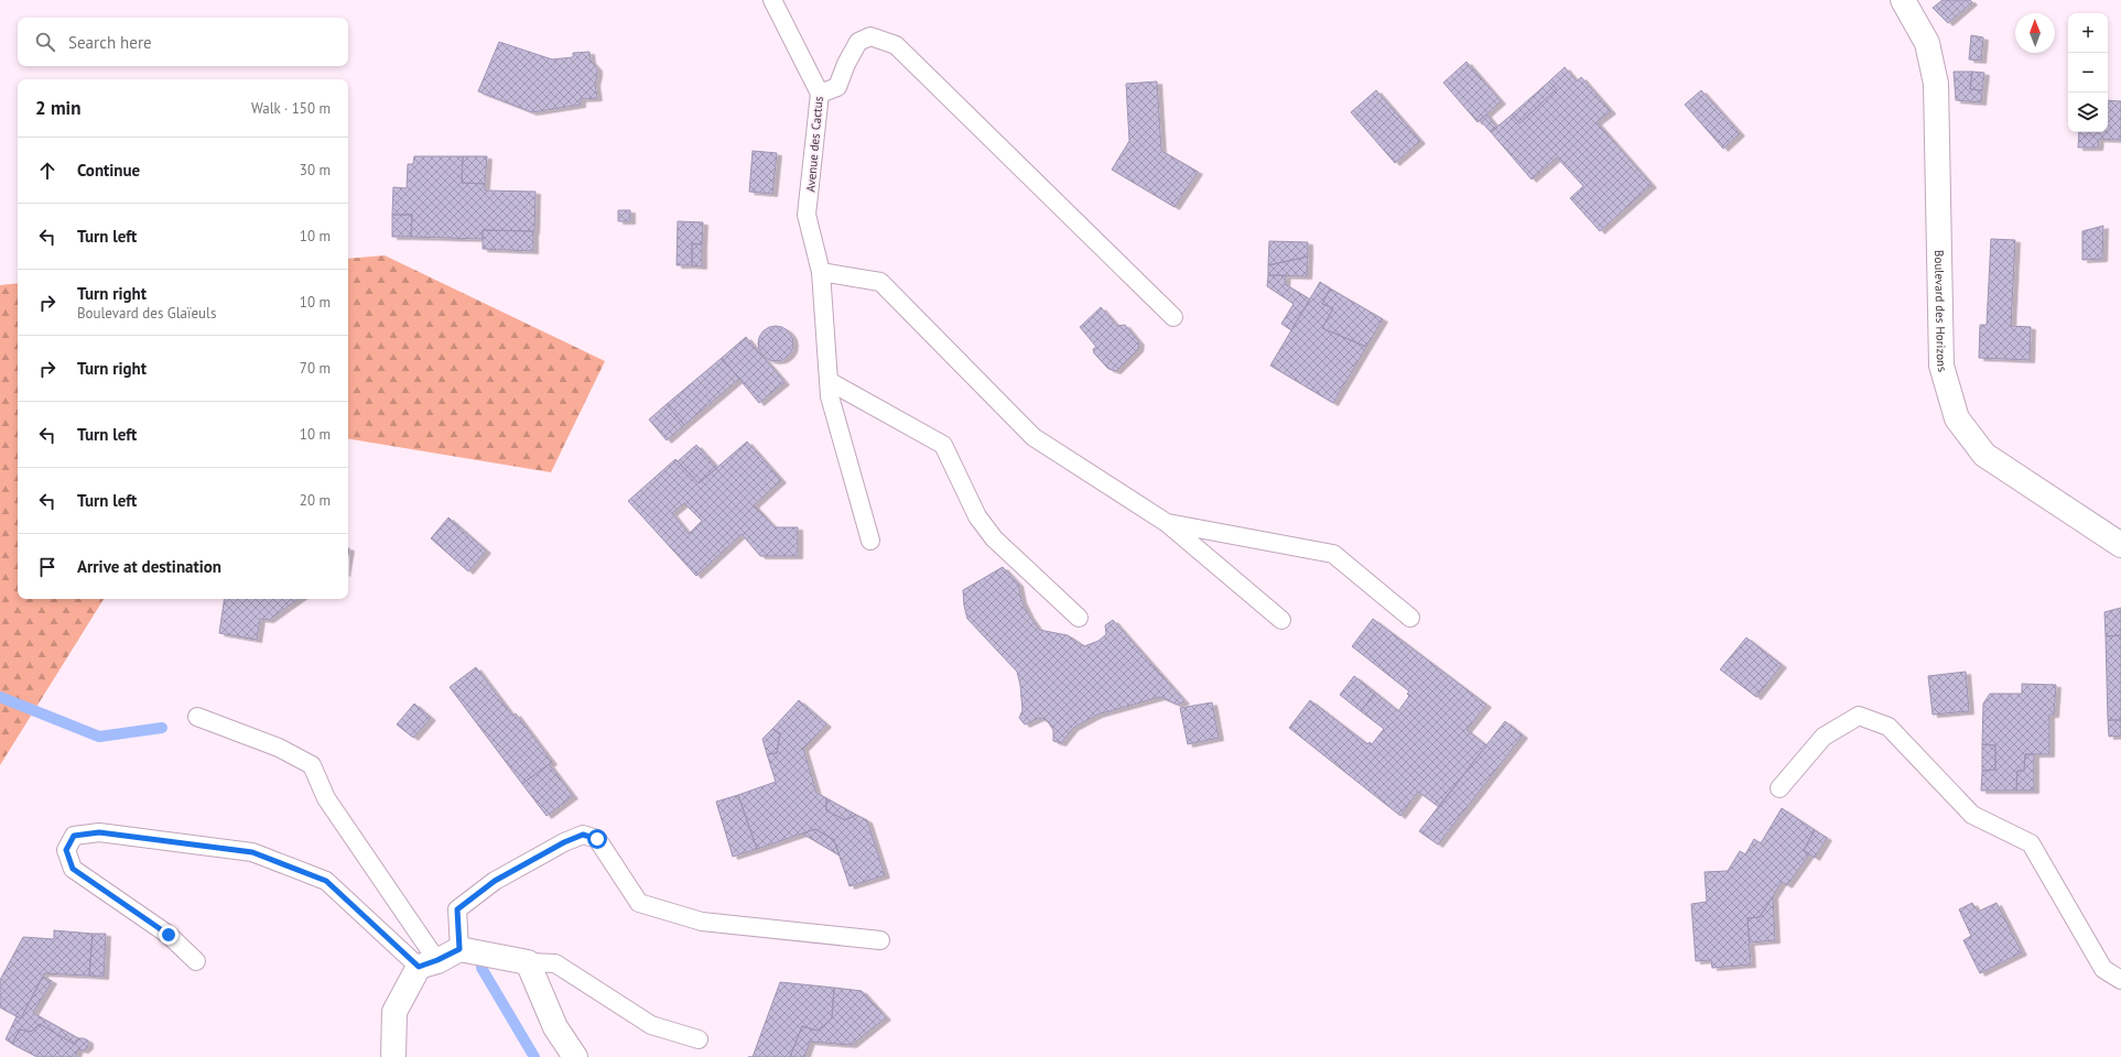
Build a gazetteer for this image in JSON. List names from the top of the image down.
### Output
{
  "streets": {
    "street": ["Boulevard des Horizons"],
    "lane": ["Avenue des Cactus"]
  },
  "north": "top",
  "page": {
    "map_buttons": ["+", "−"],
    "search": "Search here",
    "heading": ["2 min", "Walk · 150 m"],
    "list": [
      ["Continue", "30 m"],
      ["Turn left", "10 m"],
      ["Turn right", "Boulevard des Glaïeuls", "10 m"],
      ["Turn right", "70 m"],
      ["Turn left", "10 m"],
      ["Turn left", "20 m"],
      "Arrive at destination"
    ]
  }
}
